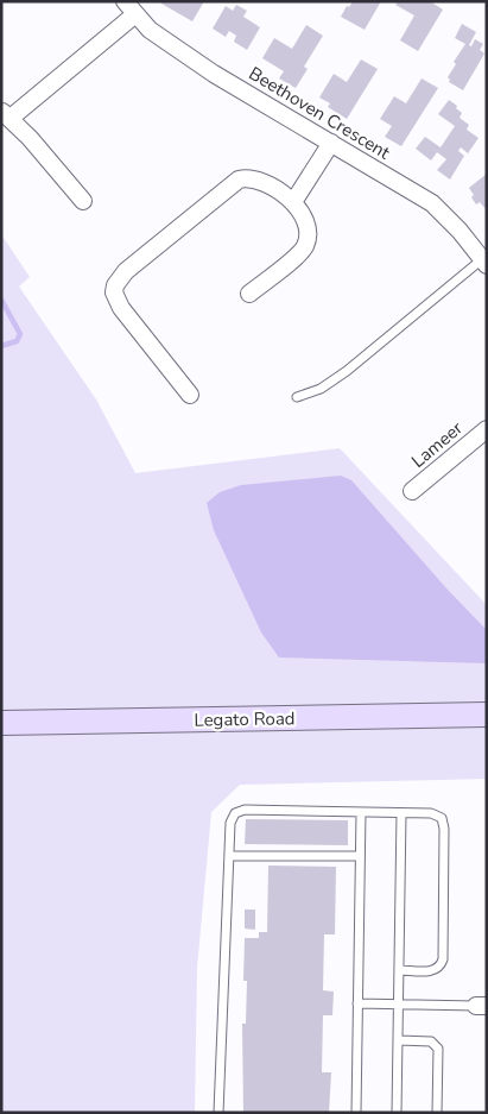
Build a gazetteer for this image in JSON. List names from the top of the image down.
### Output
{
  "streets": {
    "street": ["Beethoven Crescent", "Lameer", "Legato Road"]
  }
}
